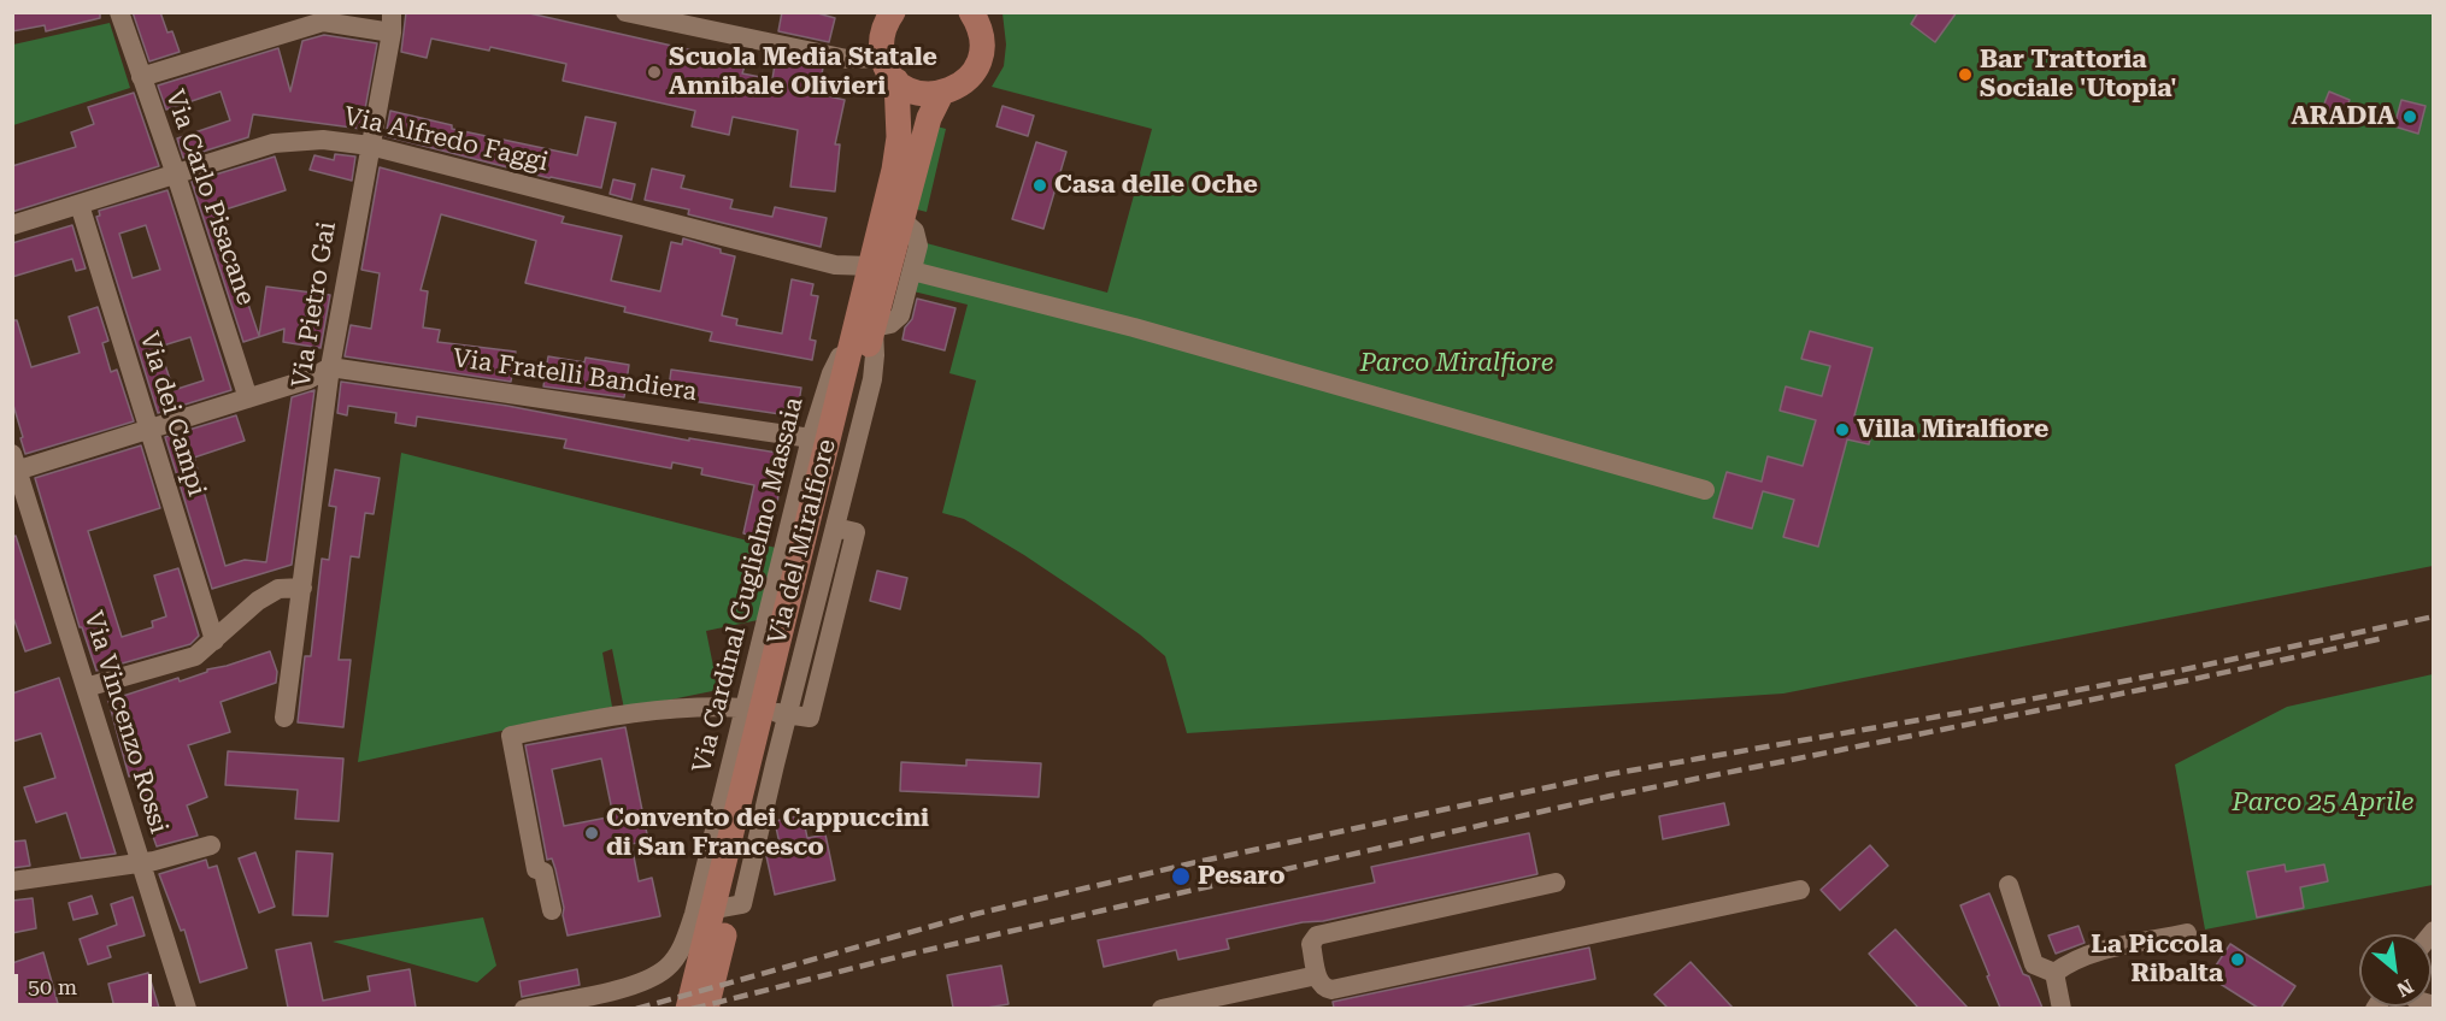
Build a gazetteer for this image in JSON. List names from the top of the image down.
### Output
{
  "streets": {
    "main road": ["Via del Miralfiore"],
    "street": [
      "Via Alfredo Faggi",
      "Via Carlo Pisacane",
      "Via Pietro Gai",
      "Via Fratelli Bandiera",
      "Via dei Campi",
      "Via Cardinal Guglielmo Massaia",
      "Via Vincenzo Rossi"
    ]
  },
  "crossings": [
    ["Via Alfredo Faggi", "Via Carlo Pisacane"],
    ["Via Alfredo Faggi", "Via Pietro Gai"],
    ["Via Alfredo Faggi", "Via dei Campi"],
    ["Via Alfredo Faggi", "Via del Miralfiore"],
    ["Via Pietro Gai", "Via Fratelli Bandiera"],
    ["Via Fratelli Bandiera", "Via Cardinal Guglielmo Massaia"],
    ["Via del Miralfiore", "Via Cardinal Guglielmo Massaia"]
  ],
  "parks": ["Parco Miralfiore", "Parco 25 Aprile"],
  "places": [
    "Scuola Media Statale Annibale Olivieri",
    "Bar Trattoria Sociale 'Utopia'",
    "ARADIA",
    "Casa delle Oche",
    "Villa Miralfiore",
    "Convento dei Cappuccini di San Francesco",
    "Pesaro",
    "La Piccola Ribalta"
  ],
  "scale_bar": "50 m",
  "north": "bottom right"
}
